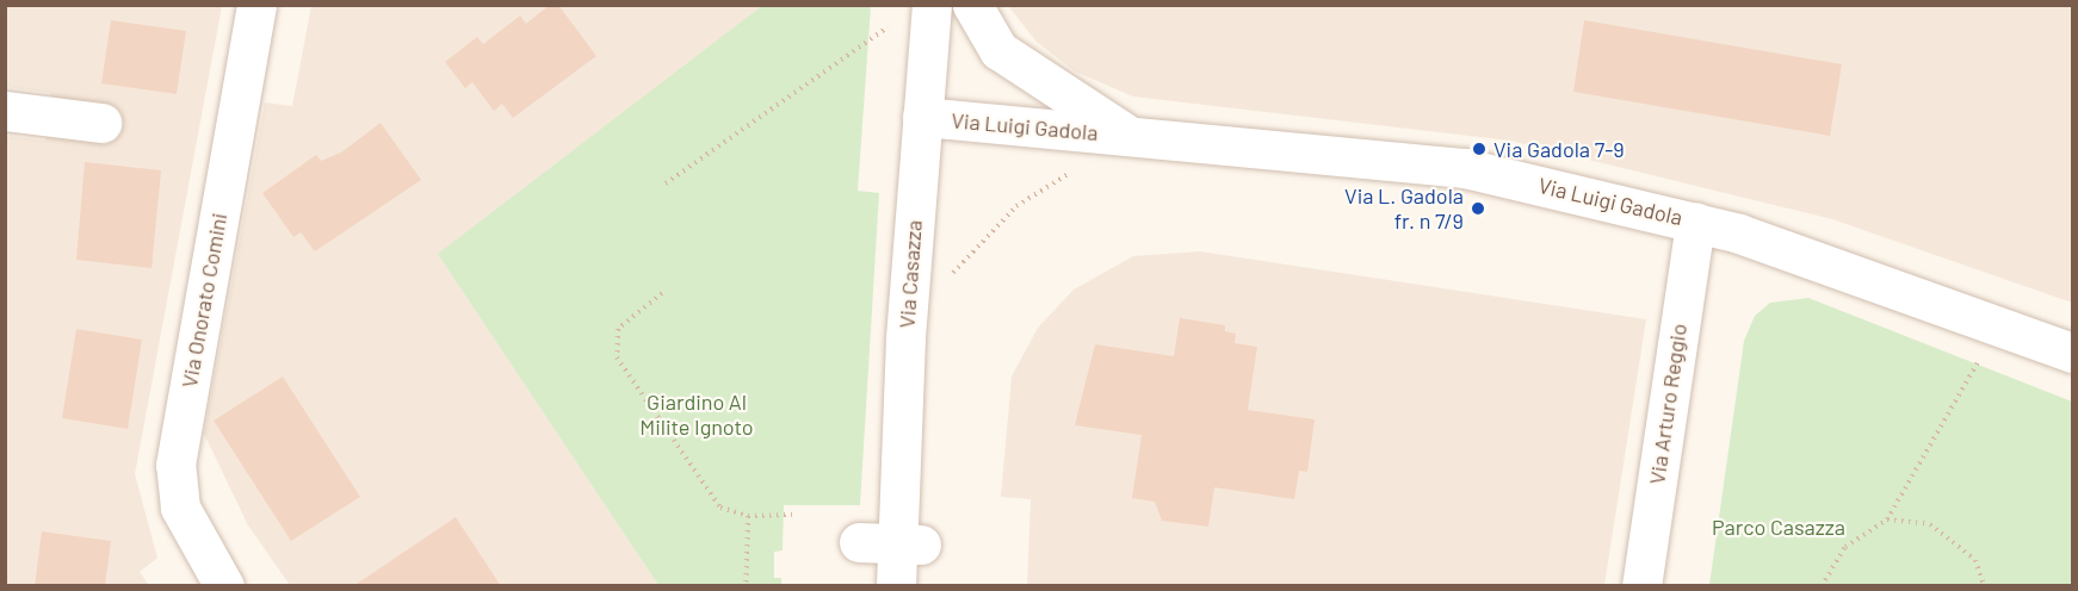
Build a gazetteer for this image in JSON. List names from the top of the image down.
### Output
{
  "streets": {
    "street": [
      "Via Luigi Gadola",
      "Via Casazza",
      "Via Onorato Comini",
      "Via Arturo Reggio"
    ]
  },
  "crossings": [
    ["Via Luigi Gadola", "Via Casazza"],
    ["Via Luigi Gadola", "Via Arturo Reggio"]
  ],
  "parks": ["Giardino Al Milite Ignoto", "Parco Casazza"],
  "places": ["Via Gadola 7-9", "Via L. Gadola fr. n 7/9"]
}
